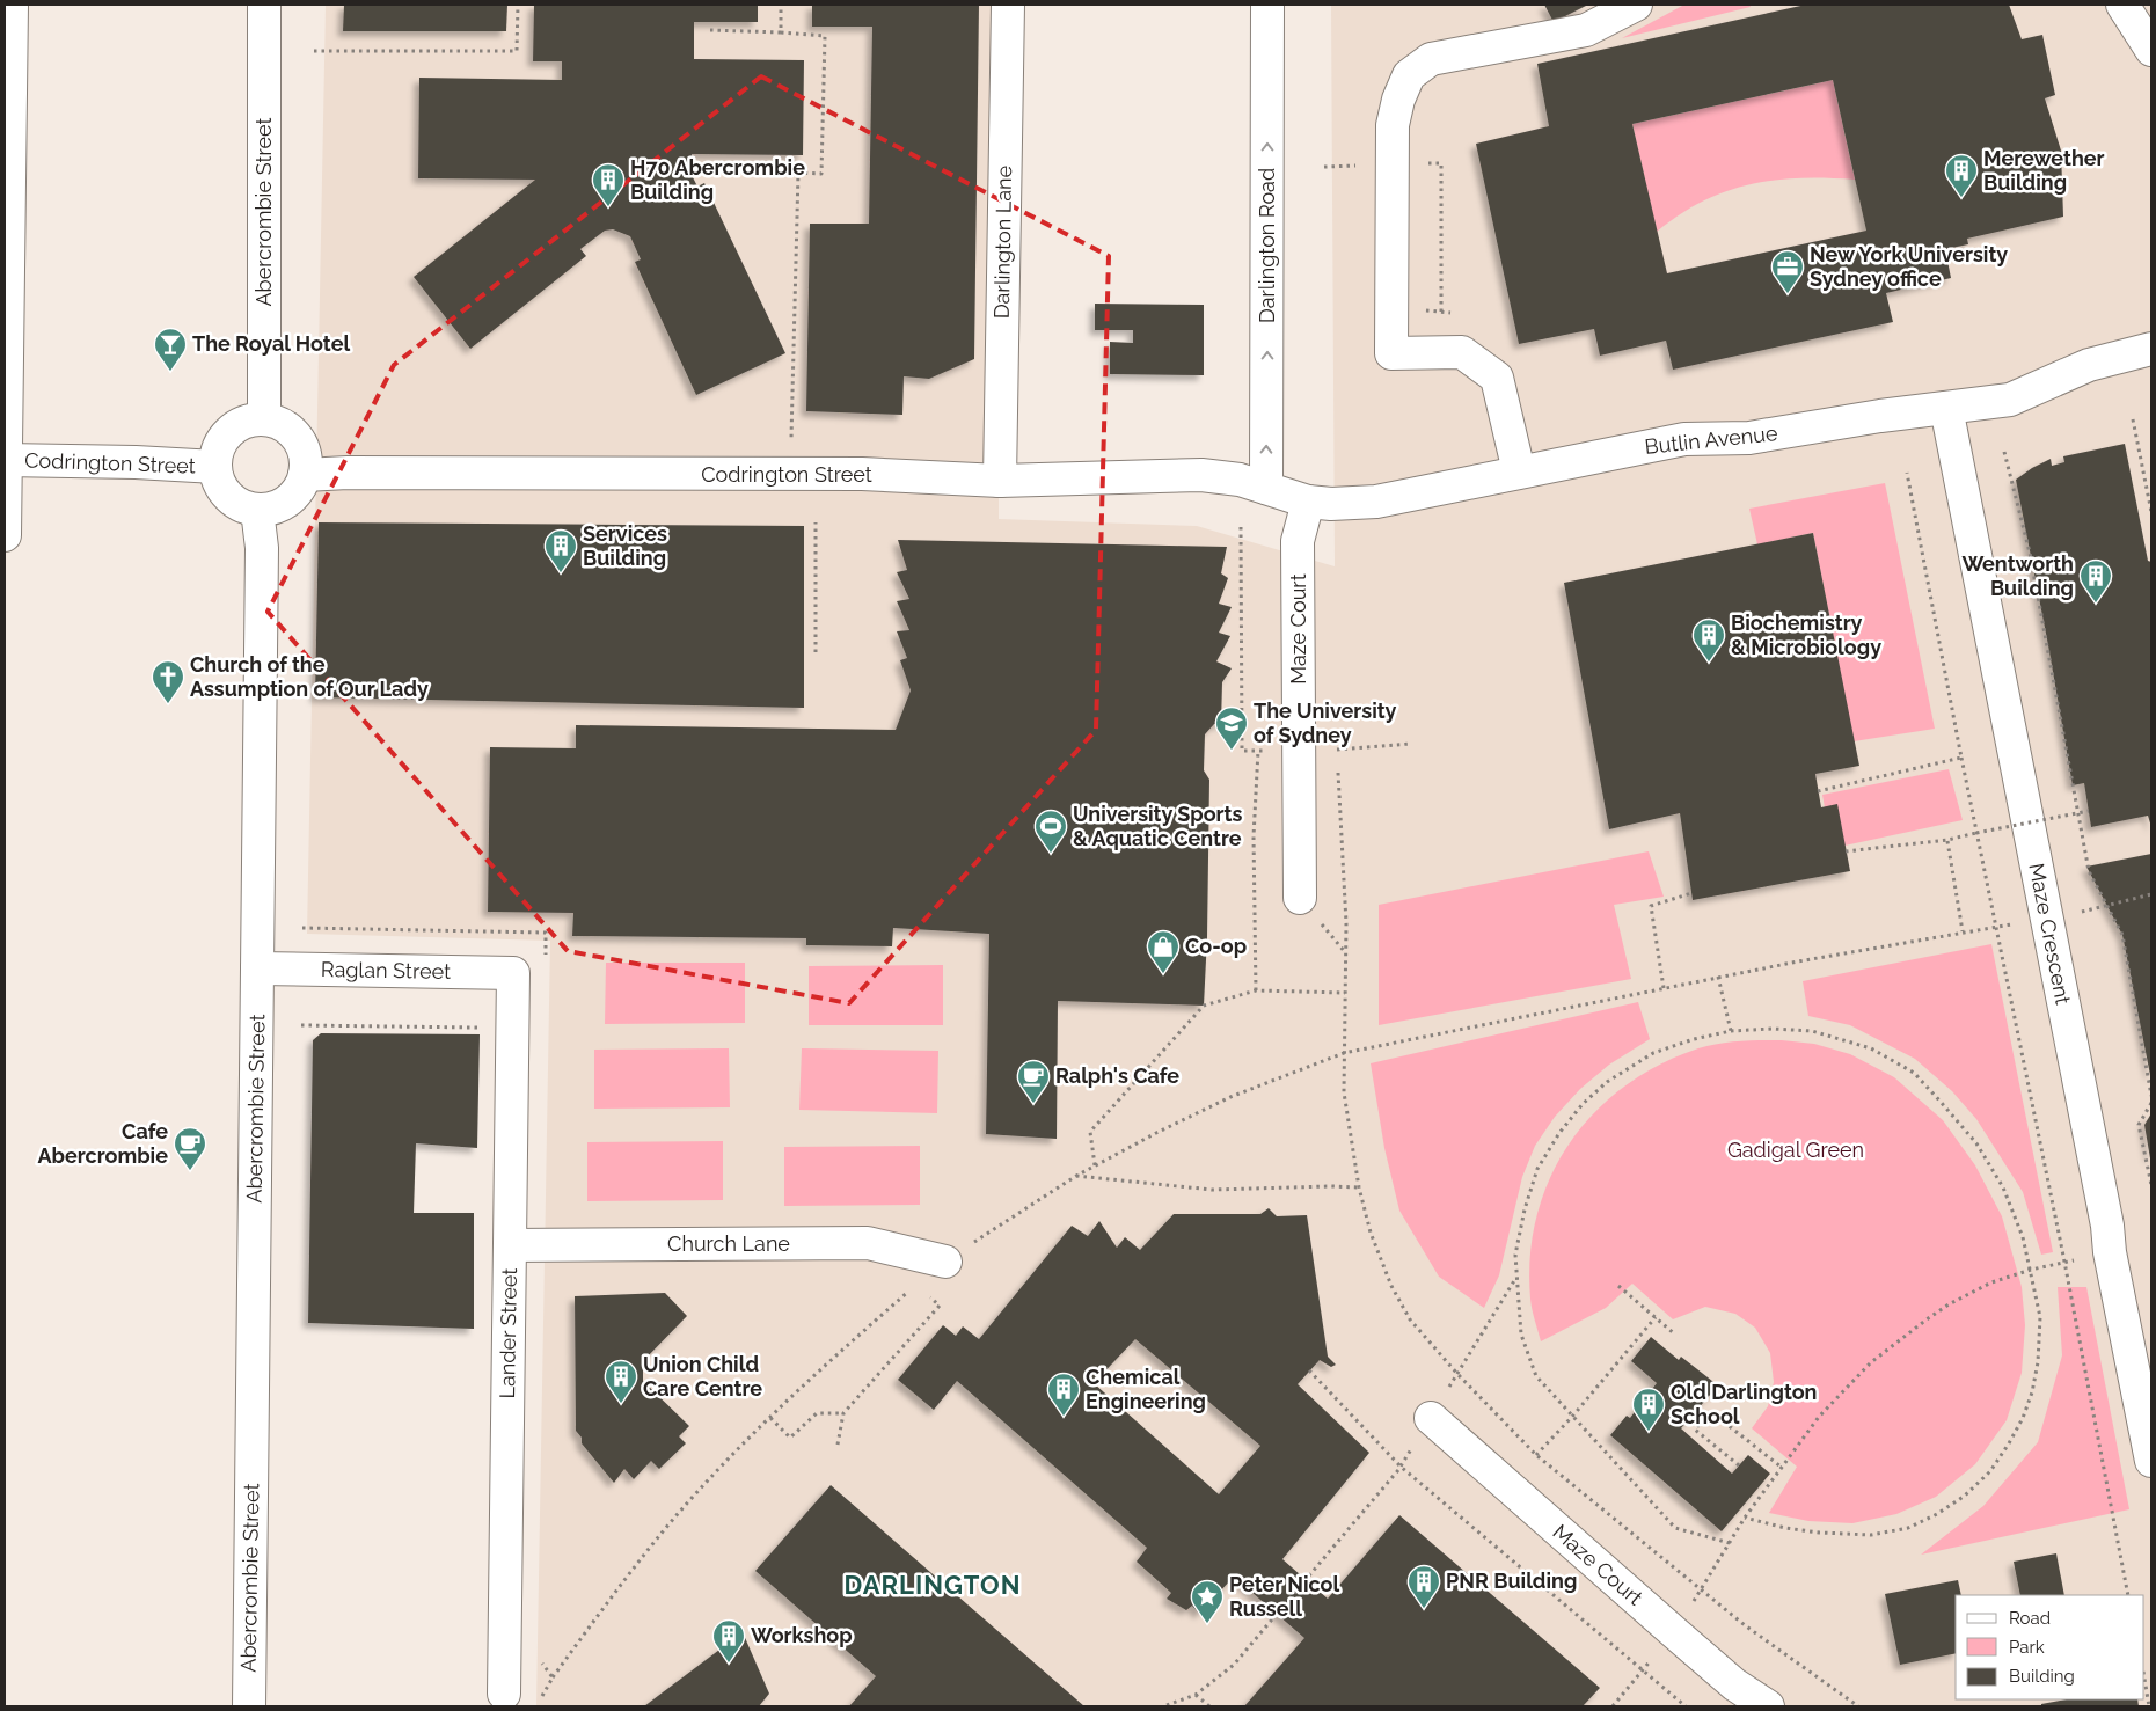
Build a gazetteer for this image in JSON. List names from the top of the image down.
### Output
{
  "streets": {
    "main road": [
      "Abercrombie Street",
      "Darlington Lane",
      "Darlington Road",
      "Butlin Avenue",
      "Codrington Street",
      "Maze Court",
      "Maze Crescent",
      "Raglan Street",
      "Church Lane",
      "Lander Street"
    ]
  },
  "crossings": [
    ["Abercrombie Street", "Codrington Street"],
    ["Abercrombie Street", "Raglan Street"],
    ["Darlington Lane", "Codrington Street"],
    ["Darlington Road", "Butlin Avenue"],
    ["Darlington Road", "Codrington Street"],
    ["Butlin Avenue", "Codrington Street"],
    ["Butlin Avenue", "Maze Court"],
    ["Butlin Avenue", "Maze Crescent"],
    ["Raglan Street", "Lander Street"],
    ["Church Lane", "Lander Street"]
  ],
  "one_way": ["Darlington Road"],
  "districts": ["DARLINGTON"],
  "parks": ["Gadigal Green"],
  "places": {
    "building": [
      "Merewether Building",
      "H70 Abercrombie Building",
      "Services Building",
      "Wentworth Building",
      "Biochemistry & Microbiology",
      "Union Child Care Centre",
      "Chemical Engineering",
      "Old Darlington School",
      "PNR Building",
      "Workshop"
    ],
    "office": ["New York University Sydney office"],
    "bar": ["The Royal Hotel"],
    "church": ["Church of the Assumption of Our Lady"],
    "school or university": ["The University of Sydney"],
    "sports": ["University Sports & Aquatic Centre"],
    "shop": ["Co-op"],
    "cafe": ["Ralph's Cafe", "Cafe Abercrombie"],
    "place": ["Peter Nicol Russell"]
  },
  "legend": ["Road", "Park", "Building"]
}
